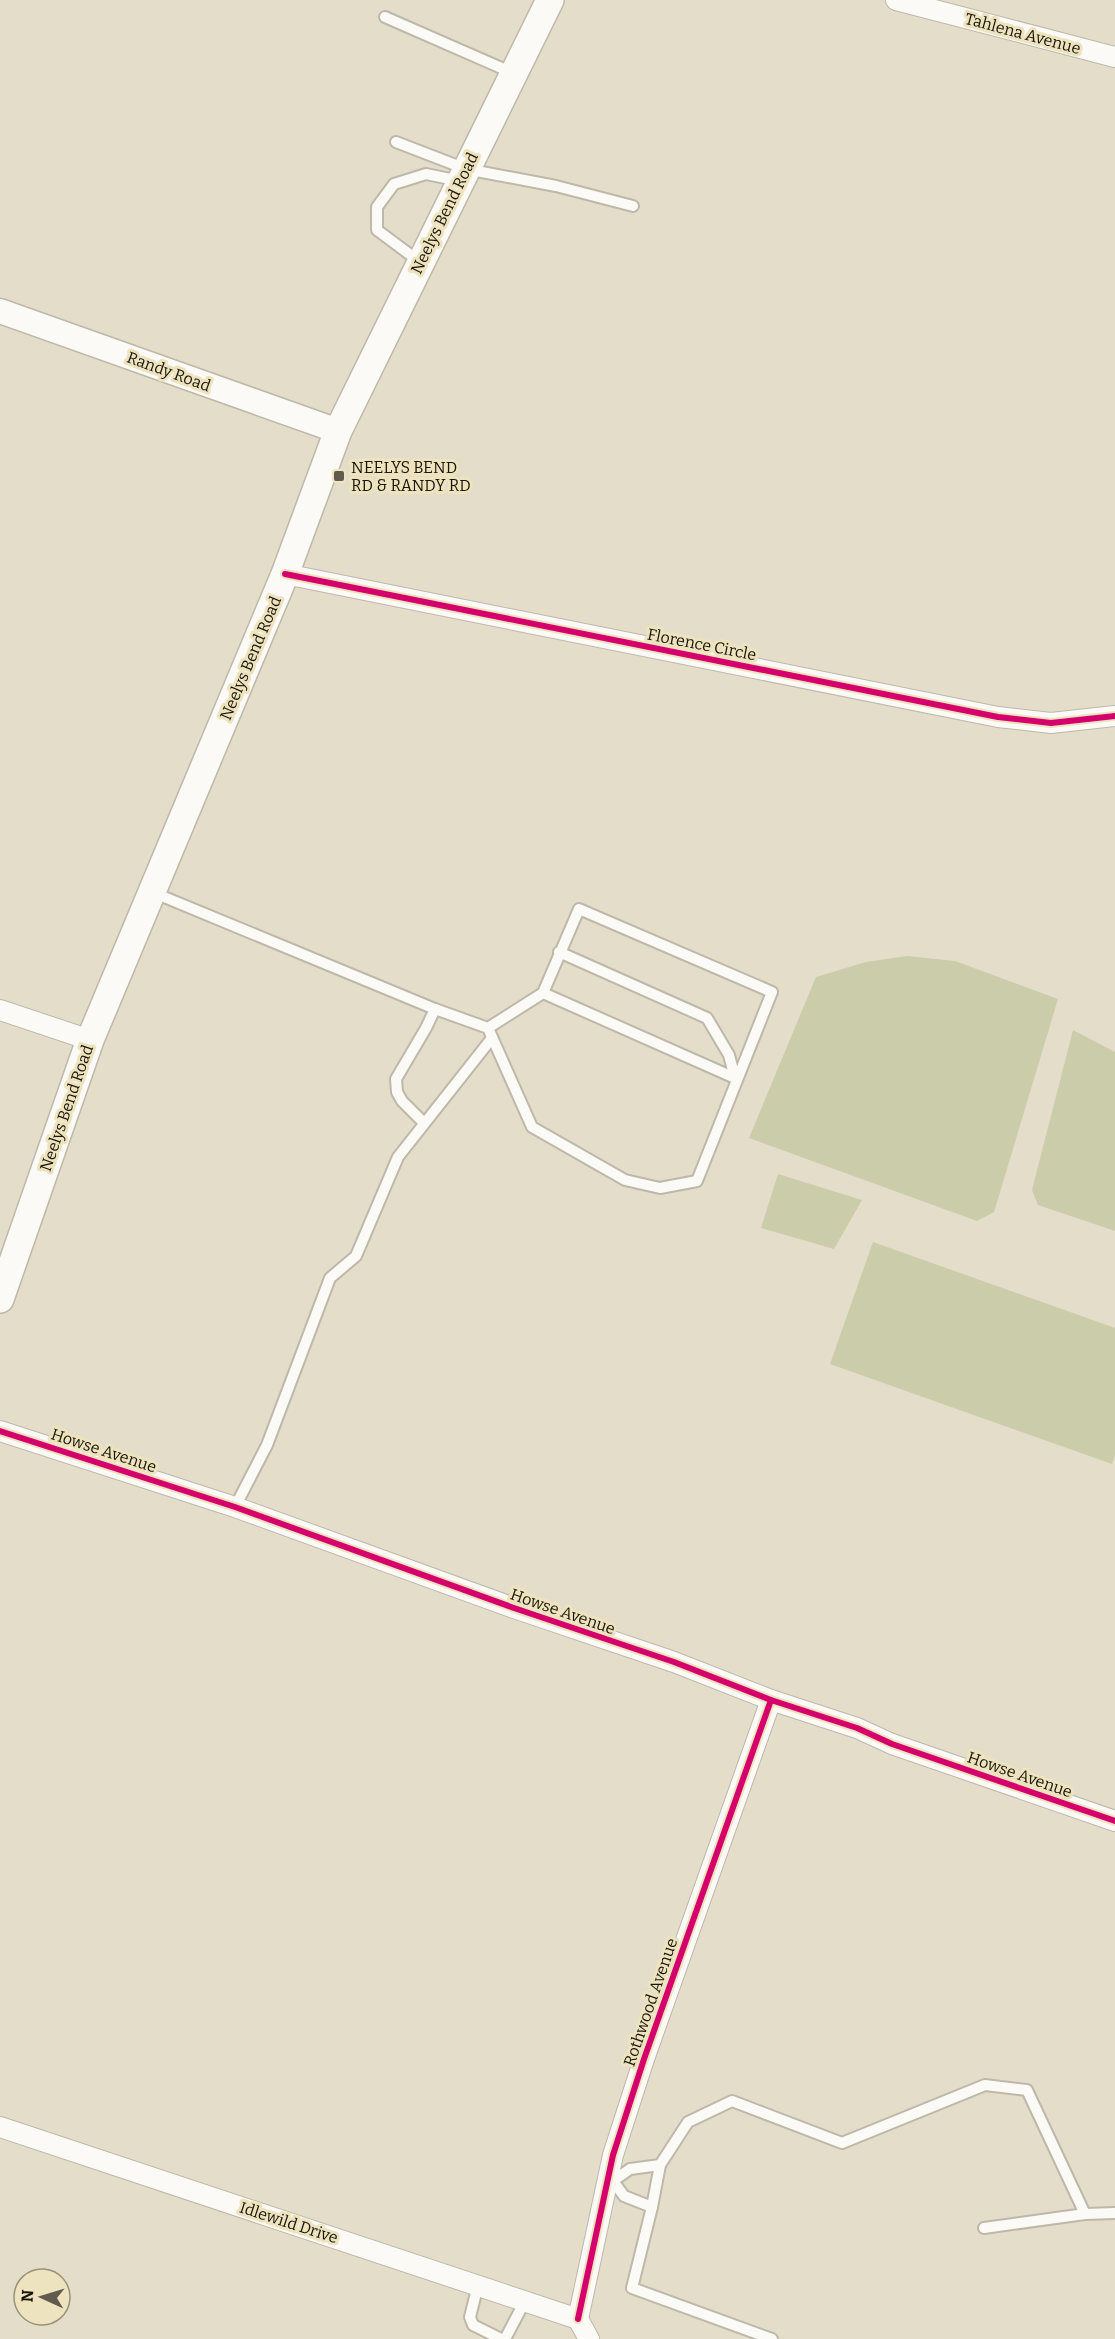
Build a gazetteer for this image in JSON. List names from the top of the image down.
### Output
{
  "streets": {
    "main road": ["Neelys Bend Road"],
    "street": [
      "Tahlena Avenue",
      "Randy Road",
      "Florence Circle",
      "Howse Avenue",
      "Rothwood Avenue",
      "Idlewild Drive"
    ]
  },
  "crossings": [
    ["Neelys Bend Road", "Randy Road"],
    ["Neelys Bend Road", "Florence Circle"],
    ["Howse Avenue", "Rothwood Avenue"],
    ["Rothwood Avenue", "Idlewild Drive"]
  ],
  "places": {
    "transit": ["NEELYS BEND RD & RANDY RD"]
  },
  "north": "left"
}
